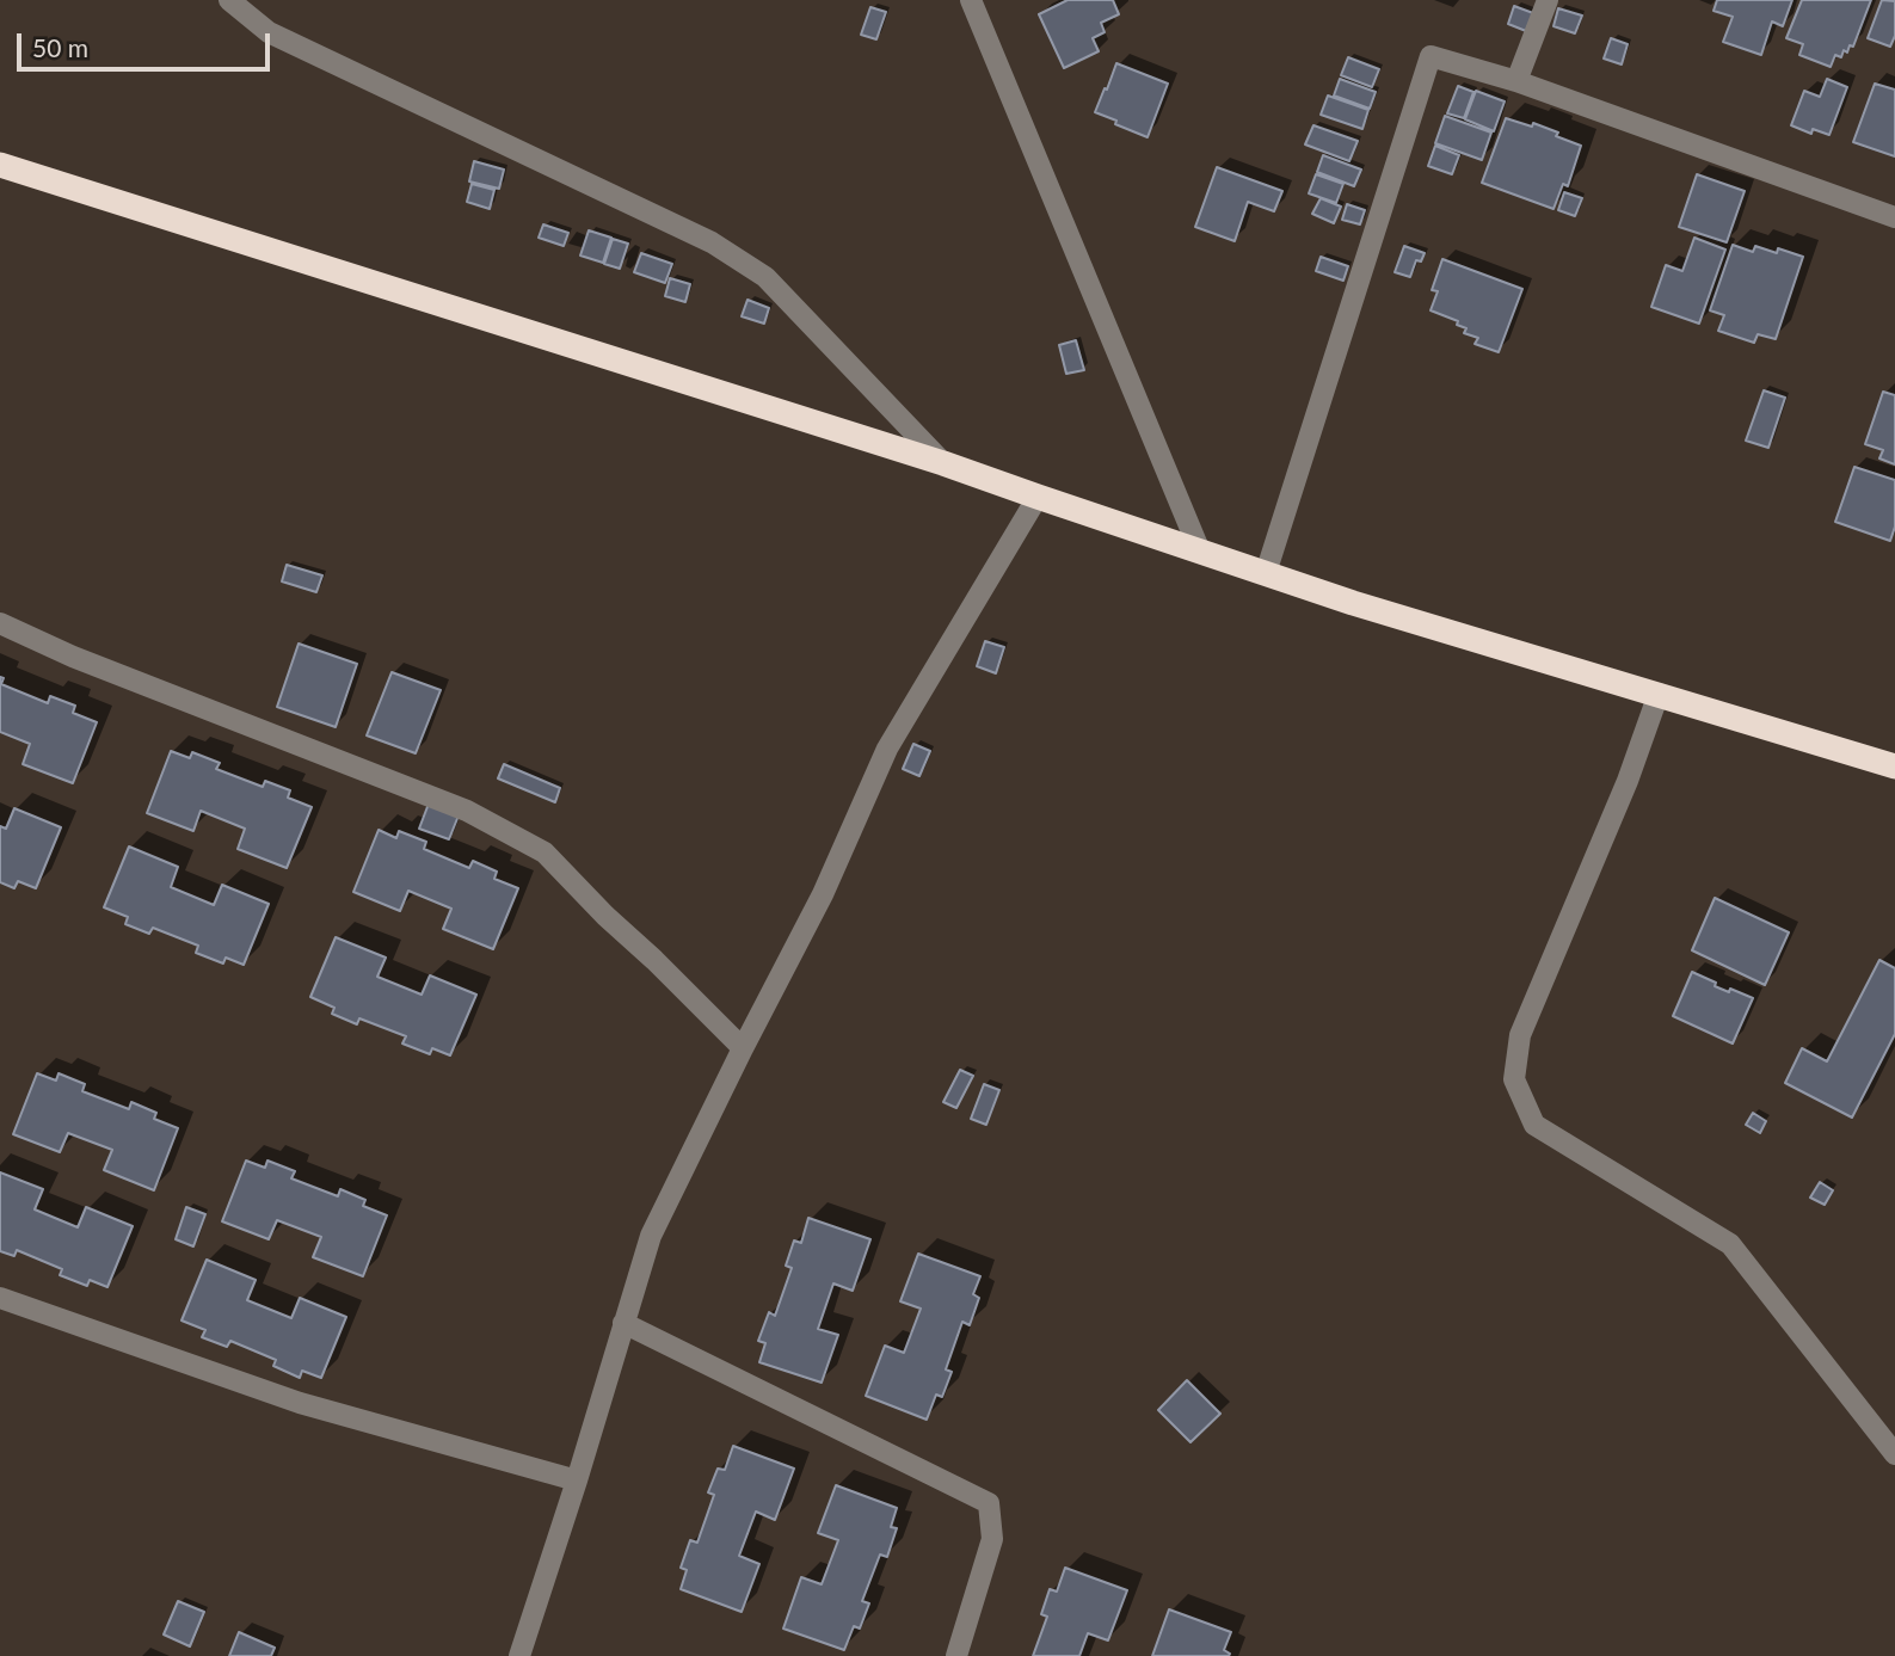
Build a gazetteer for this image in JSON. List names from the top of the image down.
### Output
{
  "scale_bar": "50 m"
}
